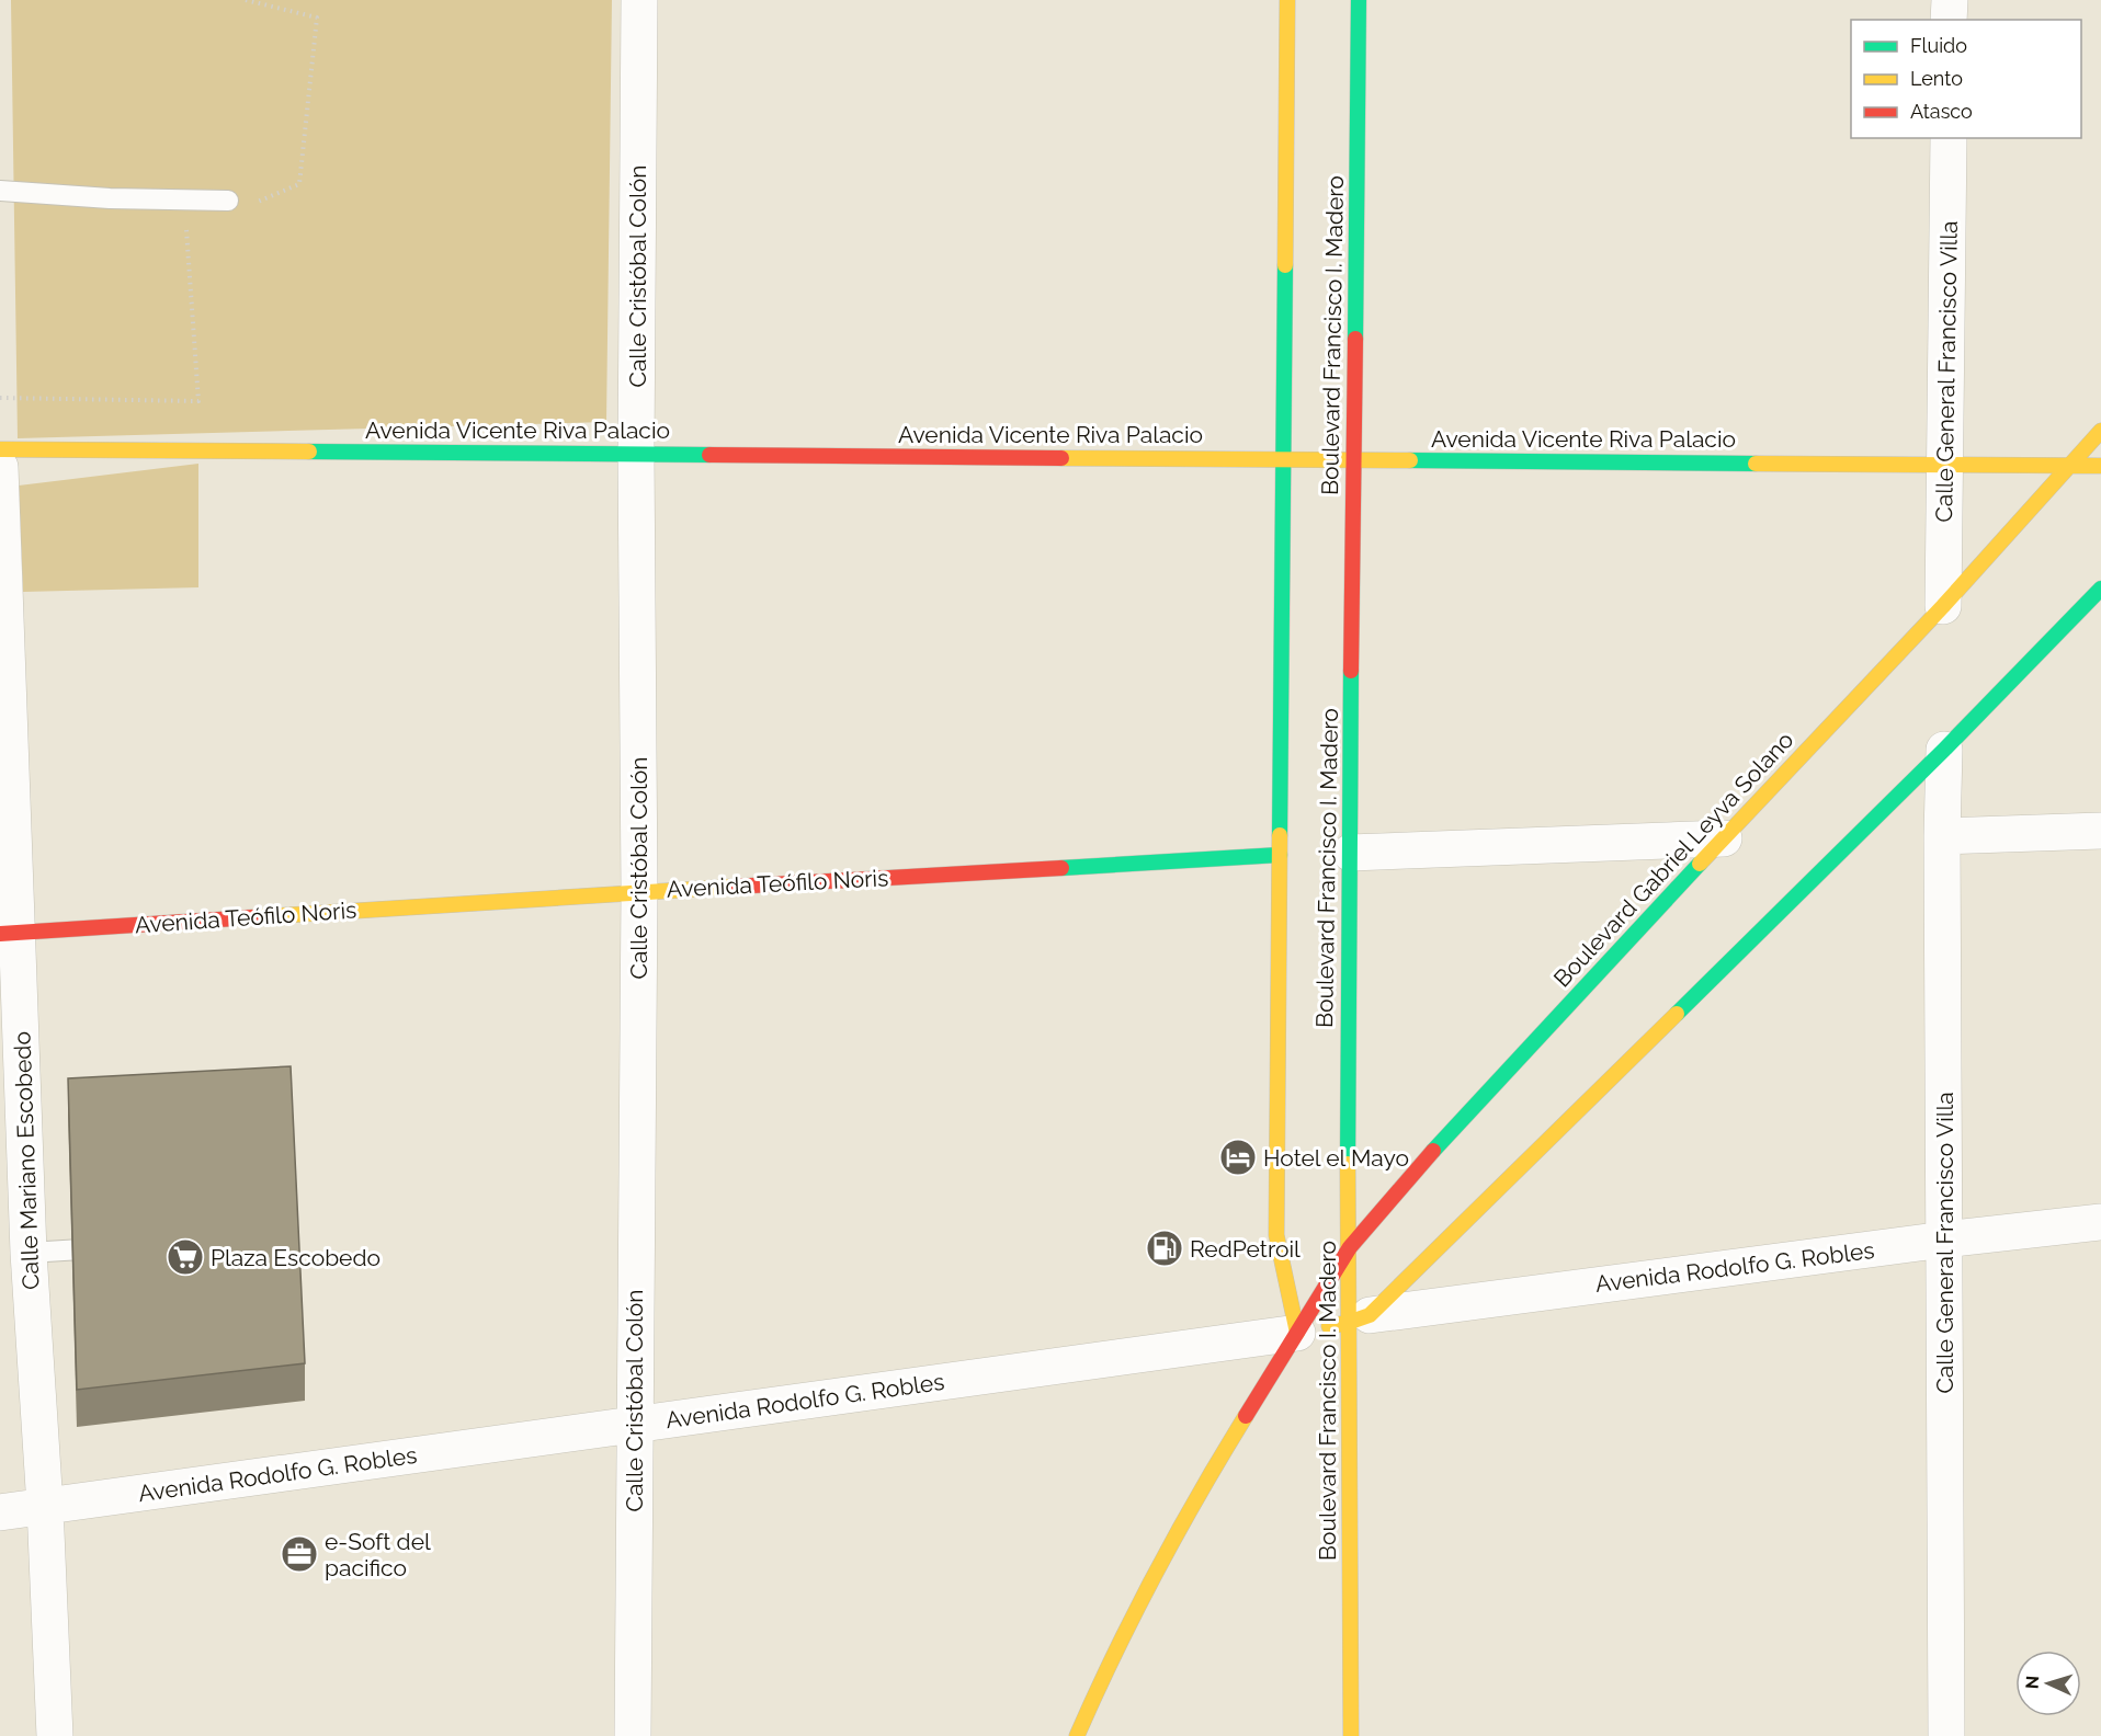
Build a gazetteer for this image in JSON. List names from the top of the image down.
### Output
{
  "streets": {
    "main road": [
      "Boulevard Francisco I. Madero",
      "Avenida Vicente Riva Palacio",
      "Boulevard Gabriel Leyva Solano",
      "Avenida Teófilo Noris"
    ],
    "street": [
      "Calle Cristóbal Colón",
      "Calle General Francisco Villa",
      "Calle Mariano Escobedo",
      "Avenida Rodolfo G. Robles"
    ]
  },
  "crossings": [
    ["Calle Cristóbal Colón", "Avenida Vicente Riva Palacio"],
    ["Calle Cristóbal Colón", "Avenida Teófilo Noris"],
    ["Calle Cristóbal Colón", "Avenida Rodolfo G. Robles"],
    ["Boulevard Francisco I. Madero", "Avenida Vicente Riva Palacio"],
    ["Boulevard Francisco I. Madero", "Boulevard Gabriel Leyva Solano"],
    ["Boulevard Francisco I. Madero", "Avenida Teófilo Noris"],
    ["Boulevard Francisco I. Madero", "Avenida Rodolfo G. Robles"],
    ["Calle General Francisco Villa", "Avenida Vicente Riva Palacio"],
    ["Calle General Francisco Villa", "Boulevard Gabriel Leyva Solano"],
    ["Calle General Francisco Villa", "Avenida Rodolfo G. Robles"],
    ["Avenida Vicente Riva Palacio", "Boulevard Gabriel Leyva Solano"],
    ["Boulevard Gabriel Leyva Solano", "Avenida Rodolfo G. Robles"],
    ["Avenida Teófilo Noris", "Calle Mariano Escobedo"],
    ["Calle Mariano Escobedo", "Avenida Rodolfo G. Robles"]
  ],
  "places": {
    "hotel": ["Hotel el Mayo"],
    "fuel station": ["RedPetroil"],
    "supermarket": ["Plaza Escobedo"],
    "office": ["e-Soft del pacifico"]
  },
  "legend": ["Fluido", "Lento", "Atasco"],
  "north": "left"
}
